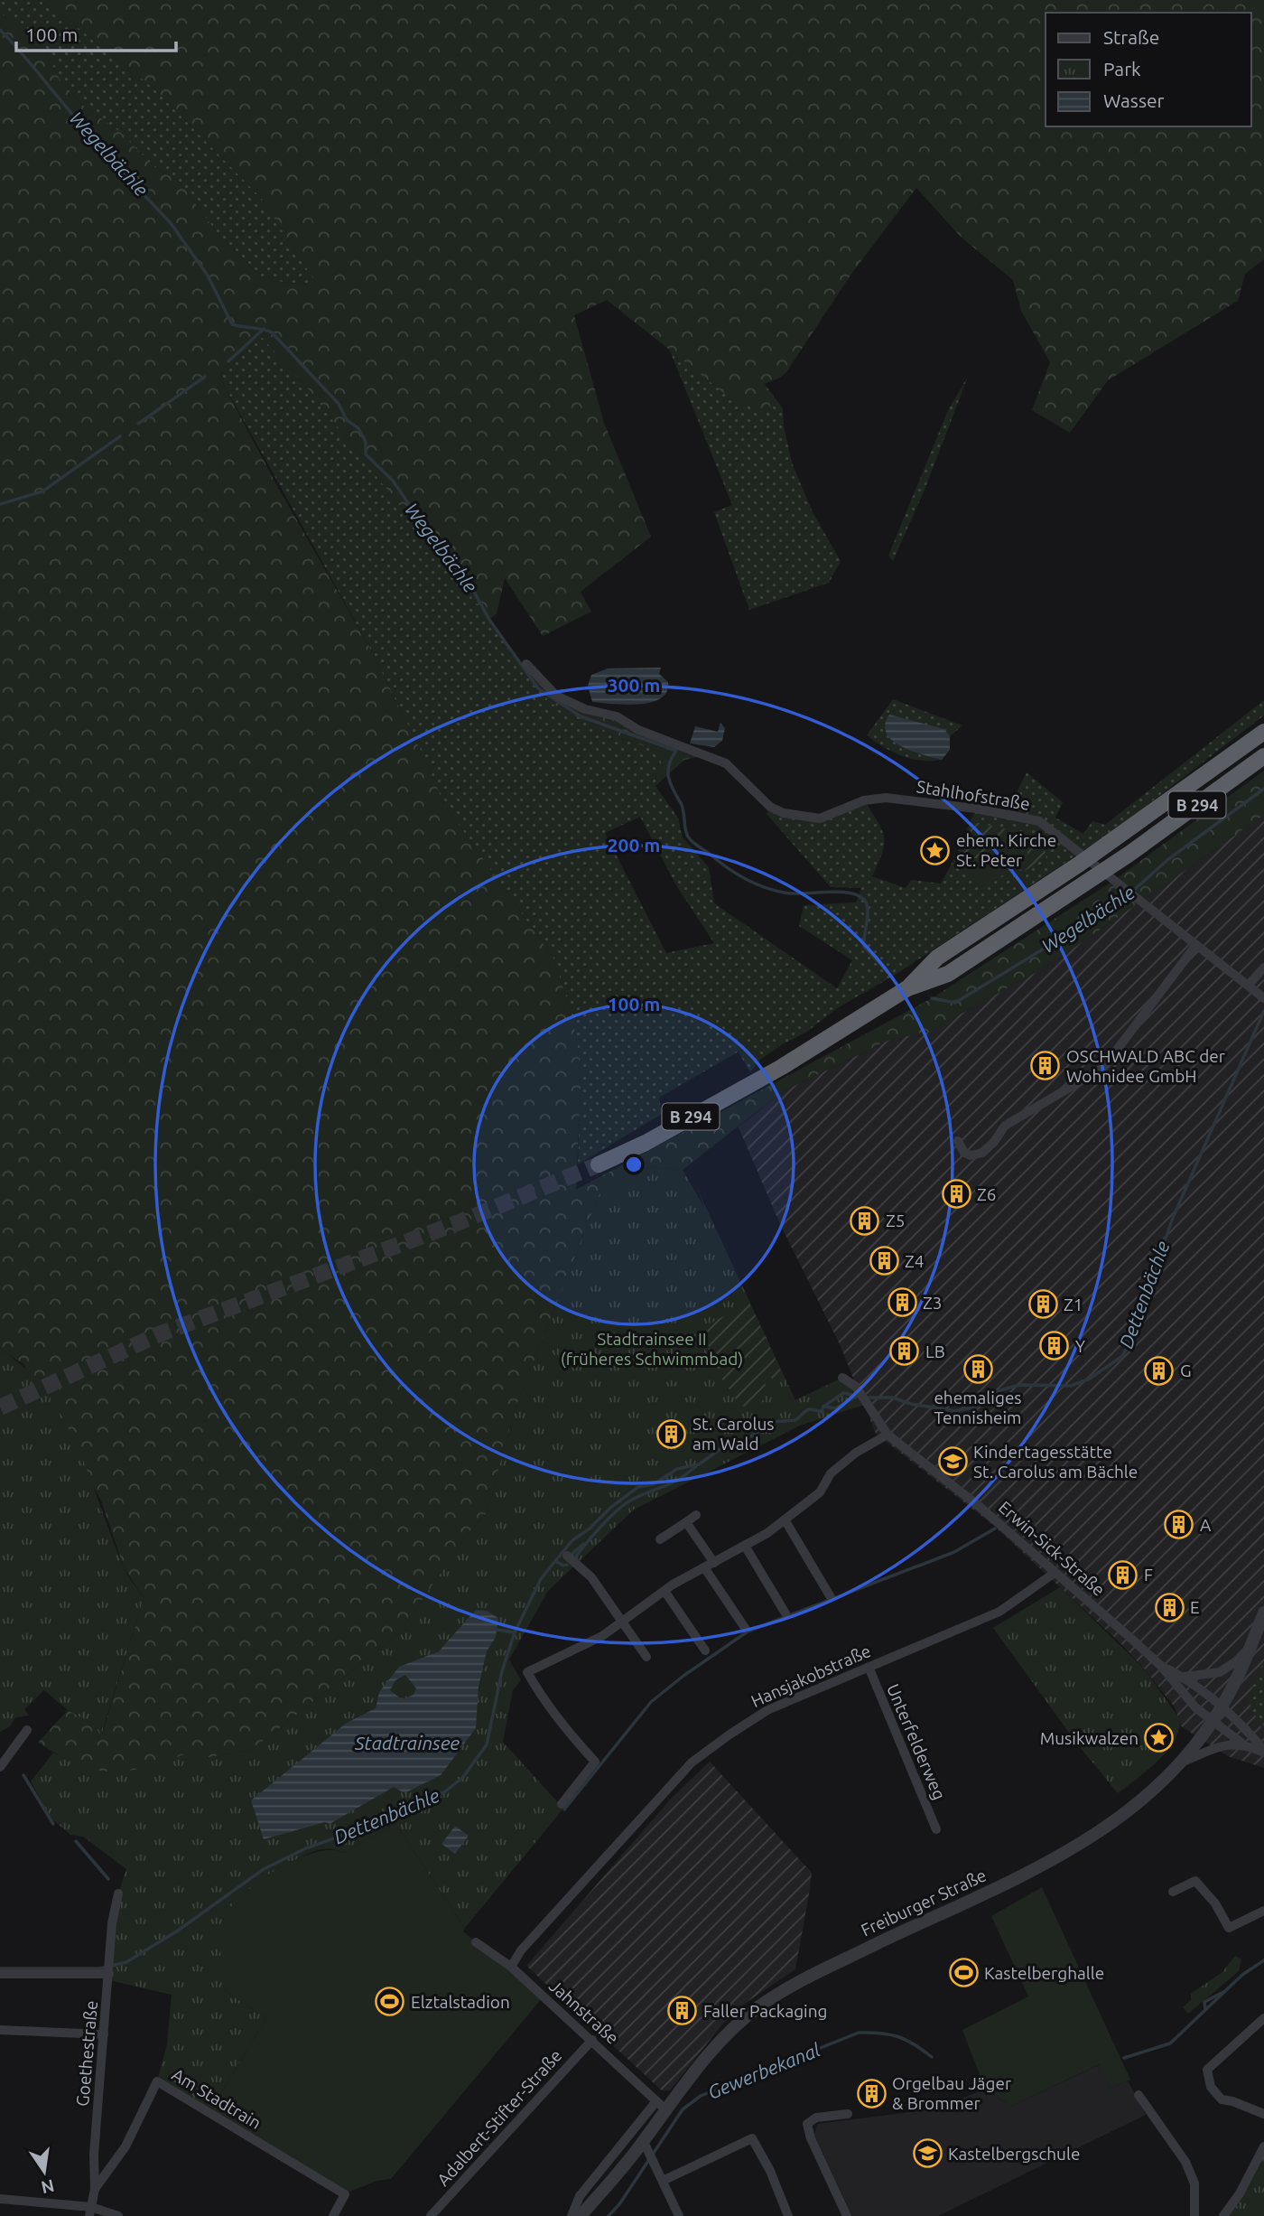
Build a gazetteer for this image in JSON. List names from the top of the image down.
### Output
{
  "streets": {
    "highway": ["B 294"],
    "street": [
      "Stahlhofstraße",
      "Erwin-Sick-Straße",
      "Hansjakobstraße",
      "Unterfelderweg",
      "Freiburger Straße",
      "Jahnstraße",
      "Goethestraße",
      "Am Stadtrain",
      "Adalbert-Stifter-Straße"
    ]
  },
  "crossings": [
    ["Erwin-Sick-Straße", "Hansjakobstraße"],
    ["Erwin-Sick-Straße", "Freiburger Straße"],
    ["Hansjakobstraße", "Unterfelderweg"],
    ["Hansjakobstraße", "Jahnstraße"],
    ["Freiburger Straße", "Jahnstraße"],
    ["Jahnstraße", "Adalbert-Stifter-Straße"],
    ["Goethestraße", "Am Stadtrain"]
  ],
  "water": [
    "Wegelbächle",
    "Dettenbächle",
    "Stadtrainsee",
    "Gewerbekanal"
  ],
  "parks": ["Stadtrainsee II (früheres Schwimmbad)"],
  "places": {
    "place": ["ehem. Kirche St. Peter", "Musikwalzen"],
    "building": [
      "OSCHWALD ABC der Wohnidee GmbH",
      "Z6",
      "Z5",
      "Z4",
      "Z3",
      "Z1",
      "Y",
      "LB",
      "ehemaliges Tennisheim",
      "G",
      "St. Carolus am Wald",
      "A",
      "F",
      "E",
      "Faller Packaging",
      "Orgelbau Jäger & Brommer"
    ],
    "school or university": ["Kindertagesstätte St. Carolus am Bächle", "Kastelbergschule"],
    "sports": ["Kastelberghalle", "Elztalstadion"]
  },
  "legend": ["Straße", "Park", "Wasser"],
  "scale_bar": "100 m",
  "north": "bottom",
  "rings": ["300 m", "200 m", "100 m"]
}
